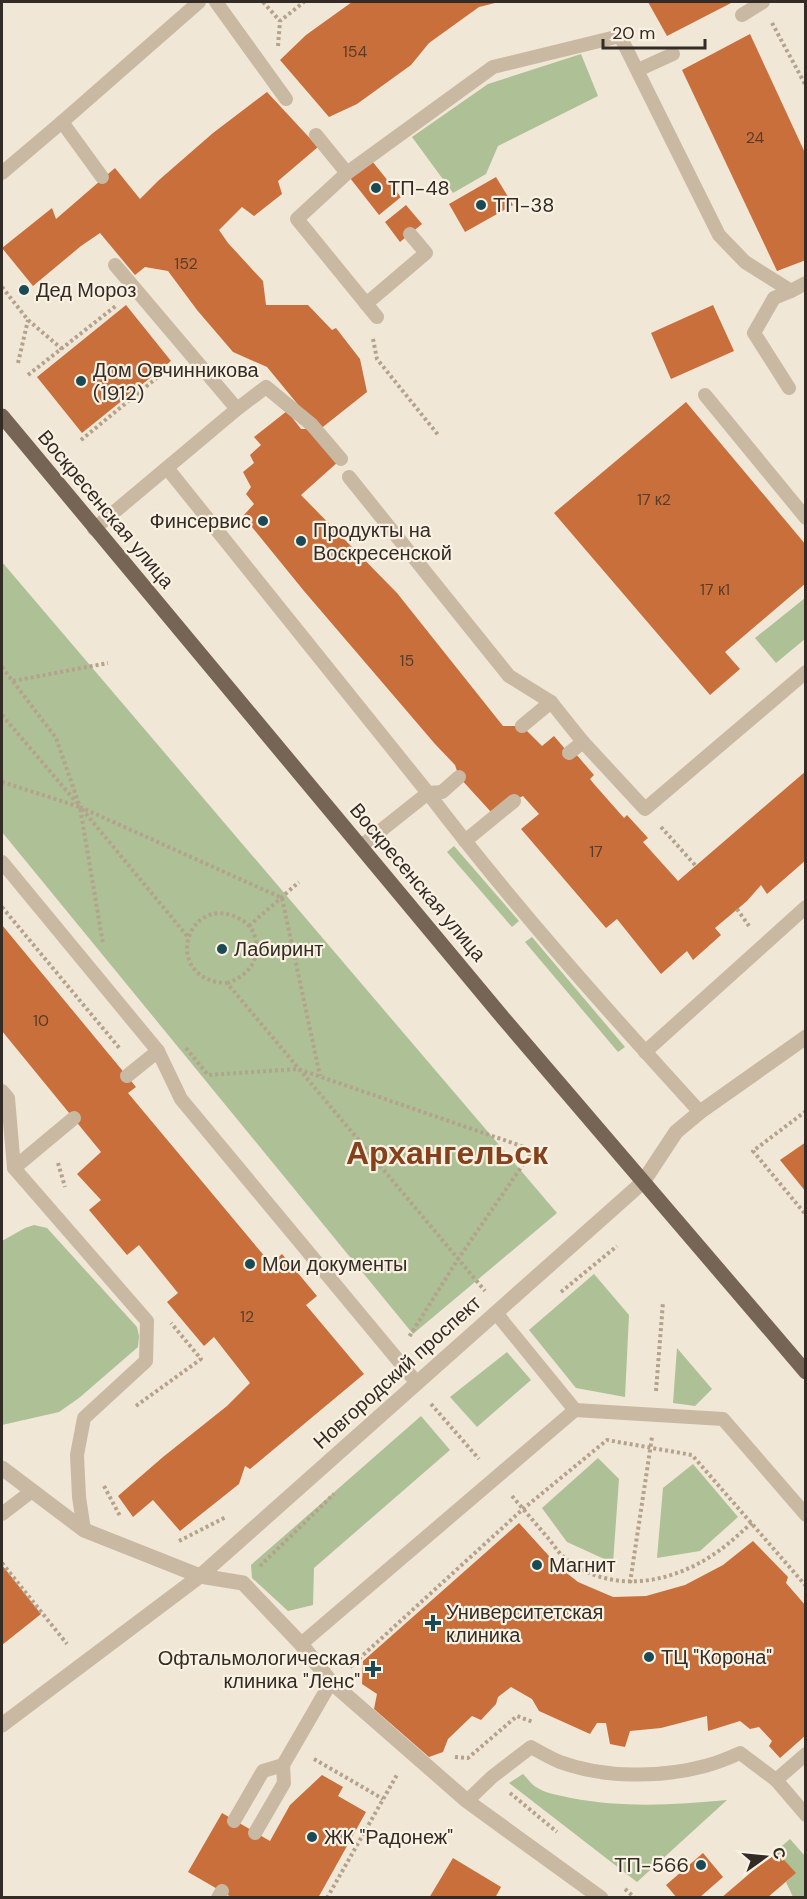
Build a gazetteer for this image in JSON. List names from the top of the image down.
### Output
{
  "streets": {
    "main road": ["Воскресенская улица"],
    "street": ["Новгородский проспект"]
  },
  "crossings": [
    ["Воскресенская улица", "Новгородский проспект"]
  ],
  "districts": ["Архангельск"],
  "places": {
    "other": [
      "ТП-48",
      "ТП-38",
      "Дед Мороз",
      "Дом Овчинникова (1912)",
      "Финсервис",
      "Продукты на Воскресенской",
      "Лабиринт",
      "Мои документы",
      "Магнит",
      "ТЦ \"Корона\"",
      "ЖК \"Радонеж\"",
      "ТП-566"
    ],
    "health": ["Университетская клиника", "Офтальмологическая клиника \"Ленс\""]
  },
  "house_numbers": [
    "154",
    "24",
    "152",
    "17 к2",
    "17 к1",
    "15",
    "17",
    "10",
    "12"
  ],
  "scale_bar": "20 m",
  "north": "right"
}
